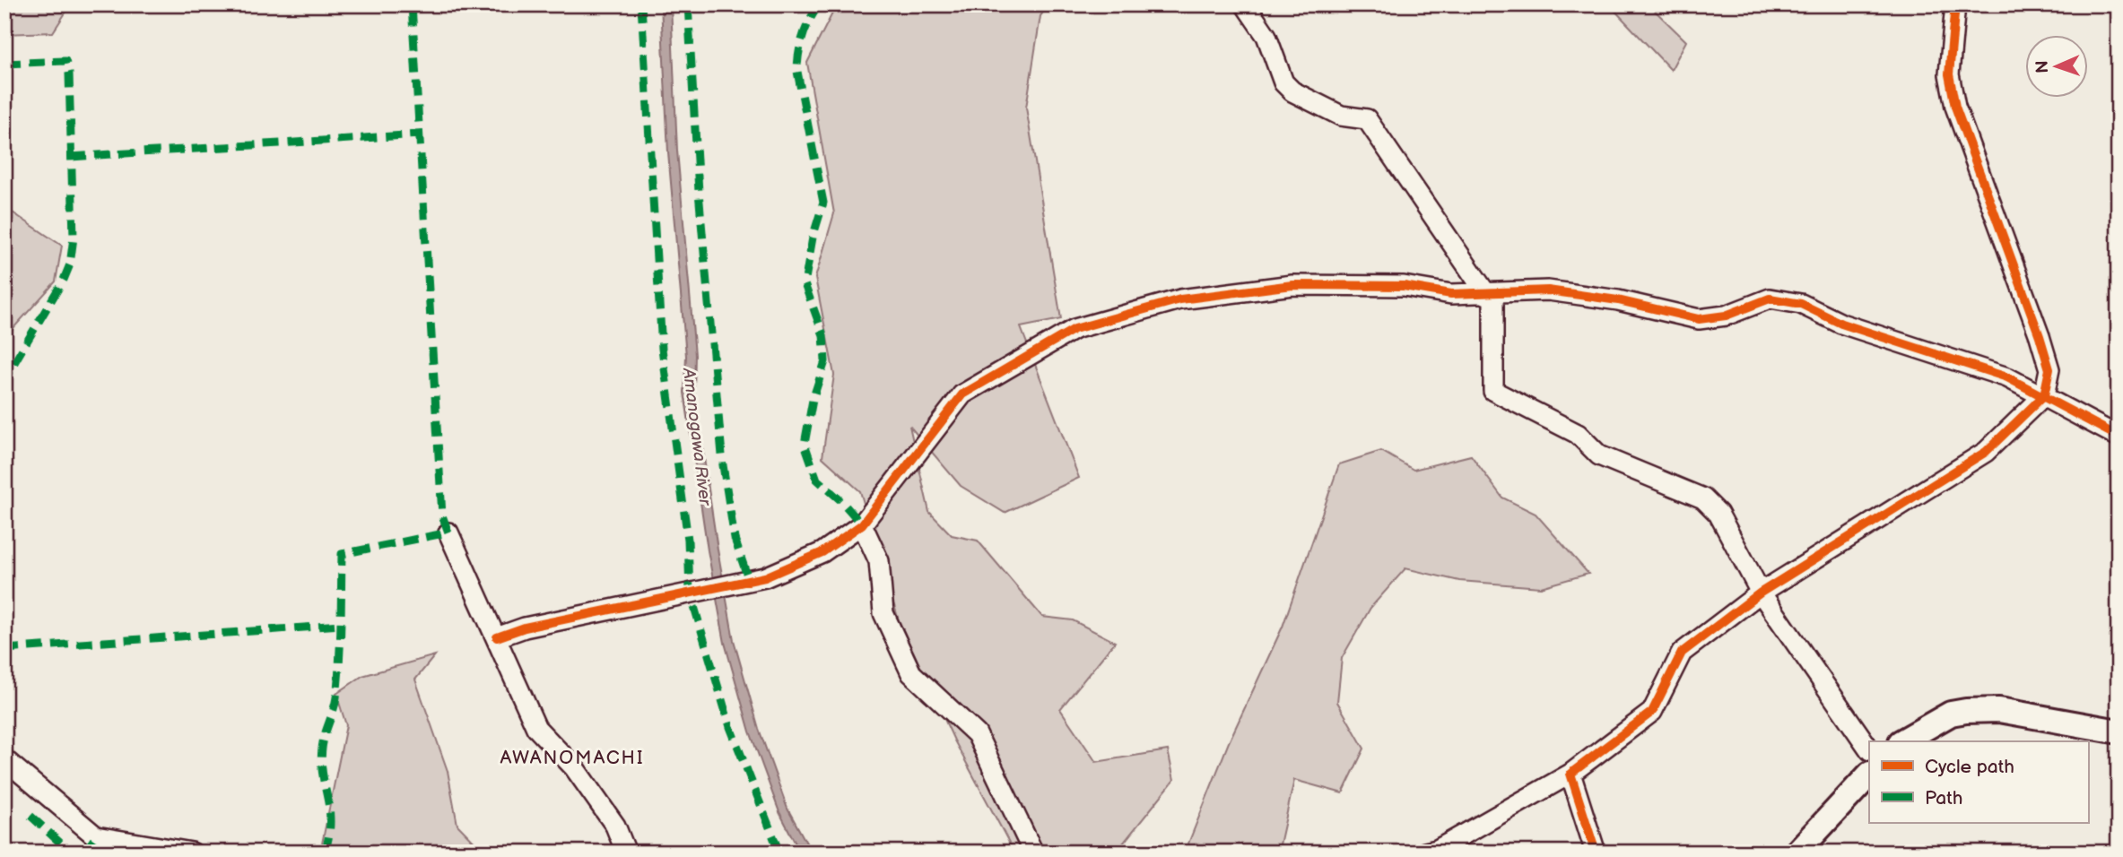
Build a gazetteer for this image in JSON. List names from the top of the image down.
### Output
{
  "districts": ["AWANOMACHI"],
  "water": ["Amanogawa River"],
  "legend": ["Cycle path", "Path"],
  "north": "left"
}
